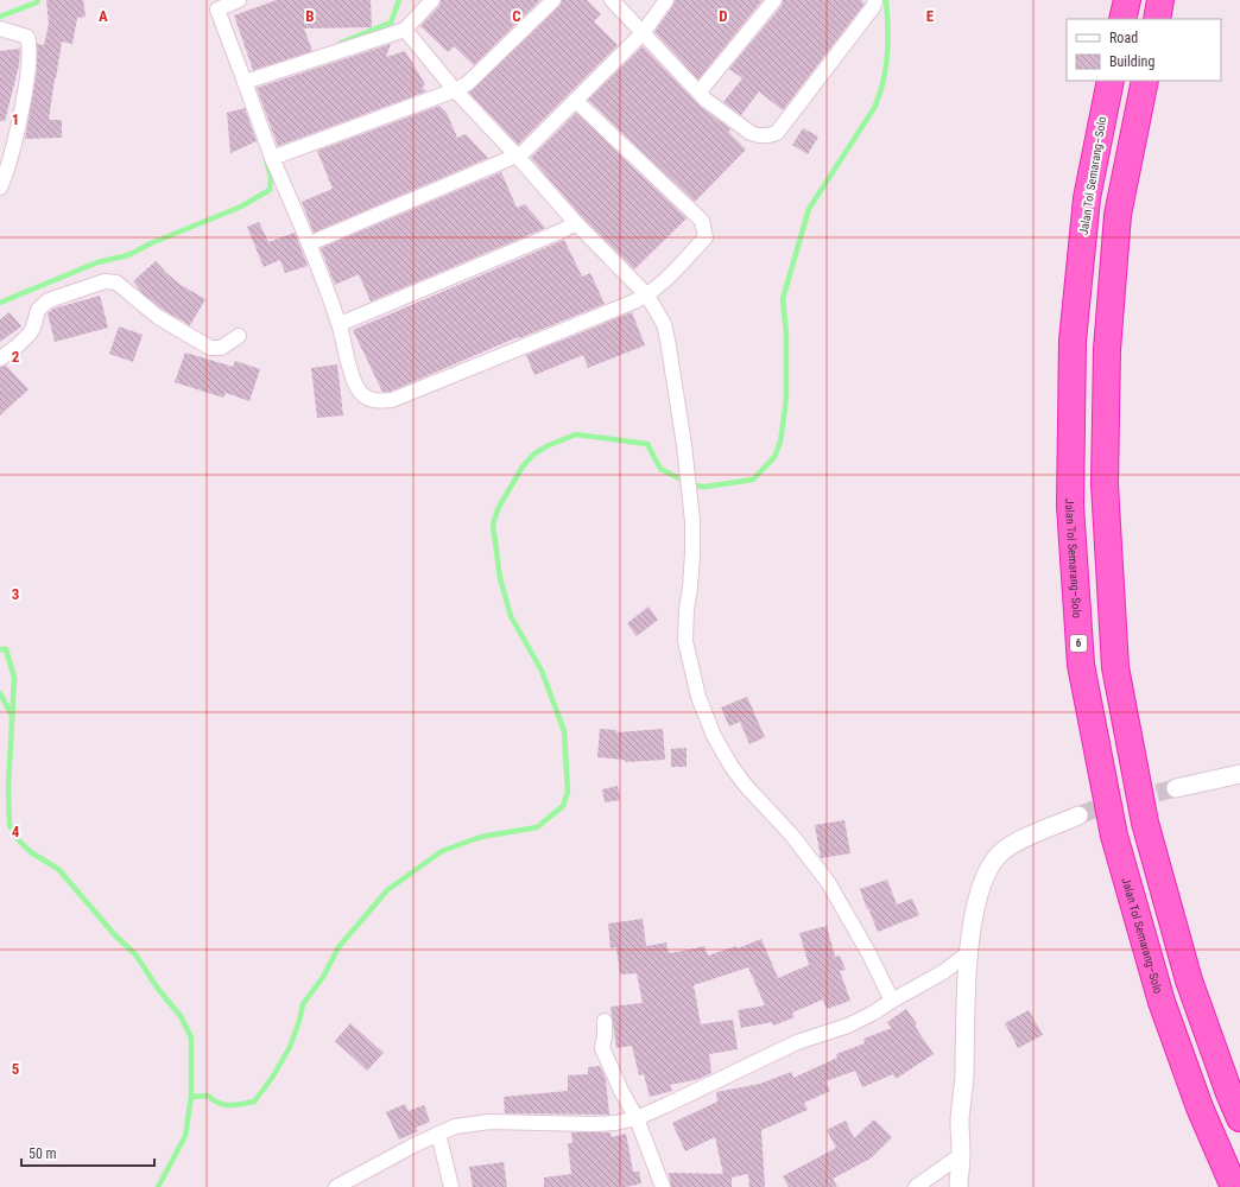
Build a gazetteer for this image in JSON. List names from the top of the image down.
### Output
{
  "streets": {
    "highway": ["Jalan Tol Semarang–Solo", "6"]
  },
  "legend": ["Road", "Building"],
  "scale_bar": "50 m",
  "grid": {
    "columns": [
      "A",
      "B",
      "C",
      "D",
      "E"
    ],
    "rows": [
      "1",
      "2",
      "3",
      "4",
      "5"
    ]
  }
}
